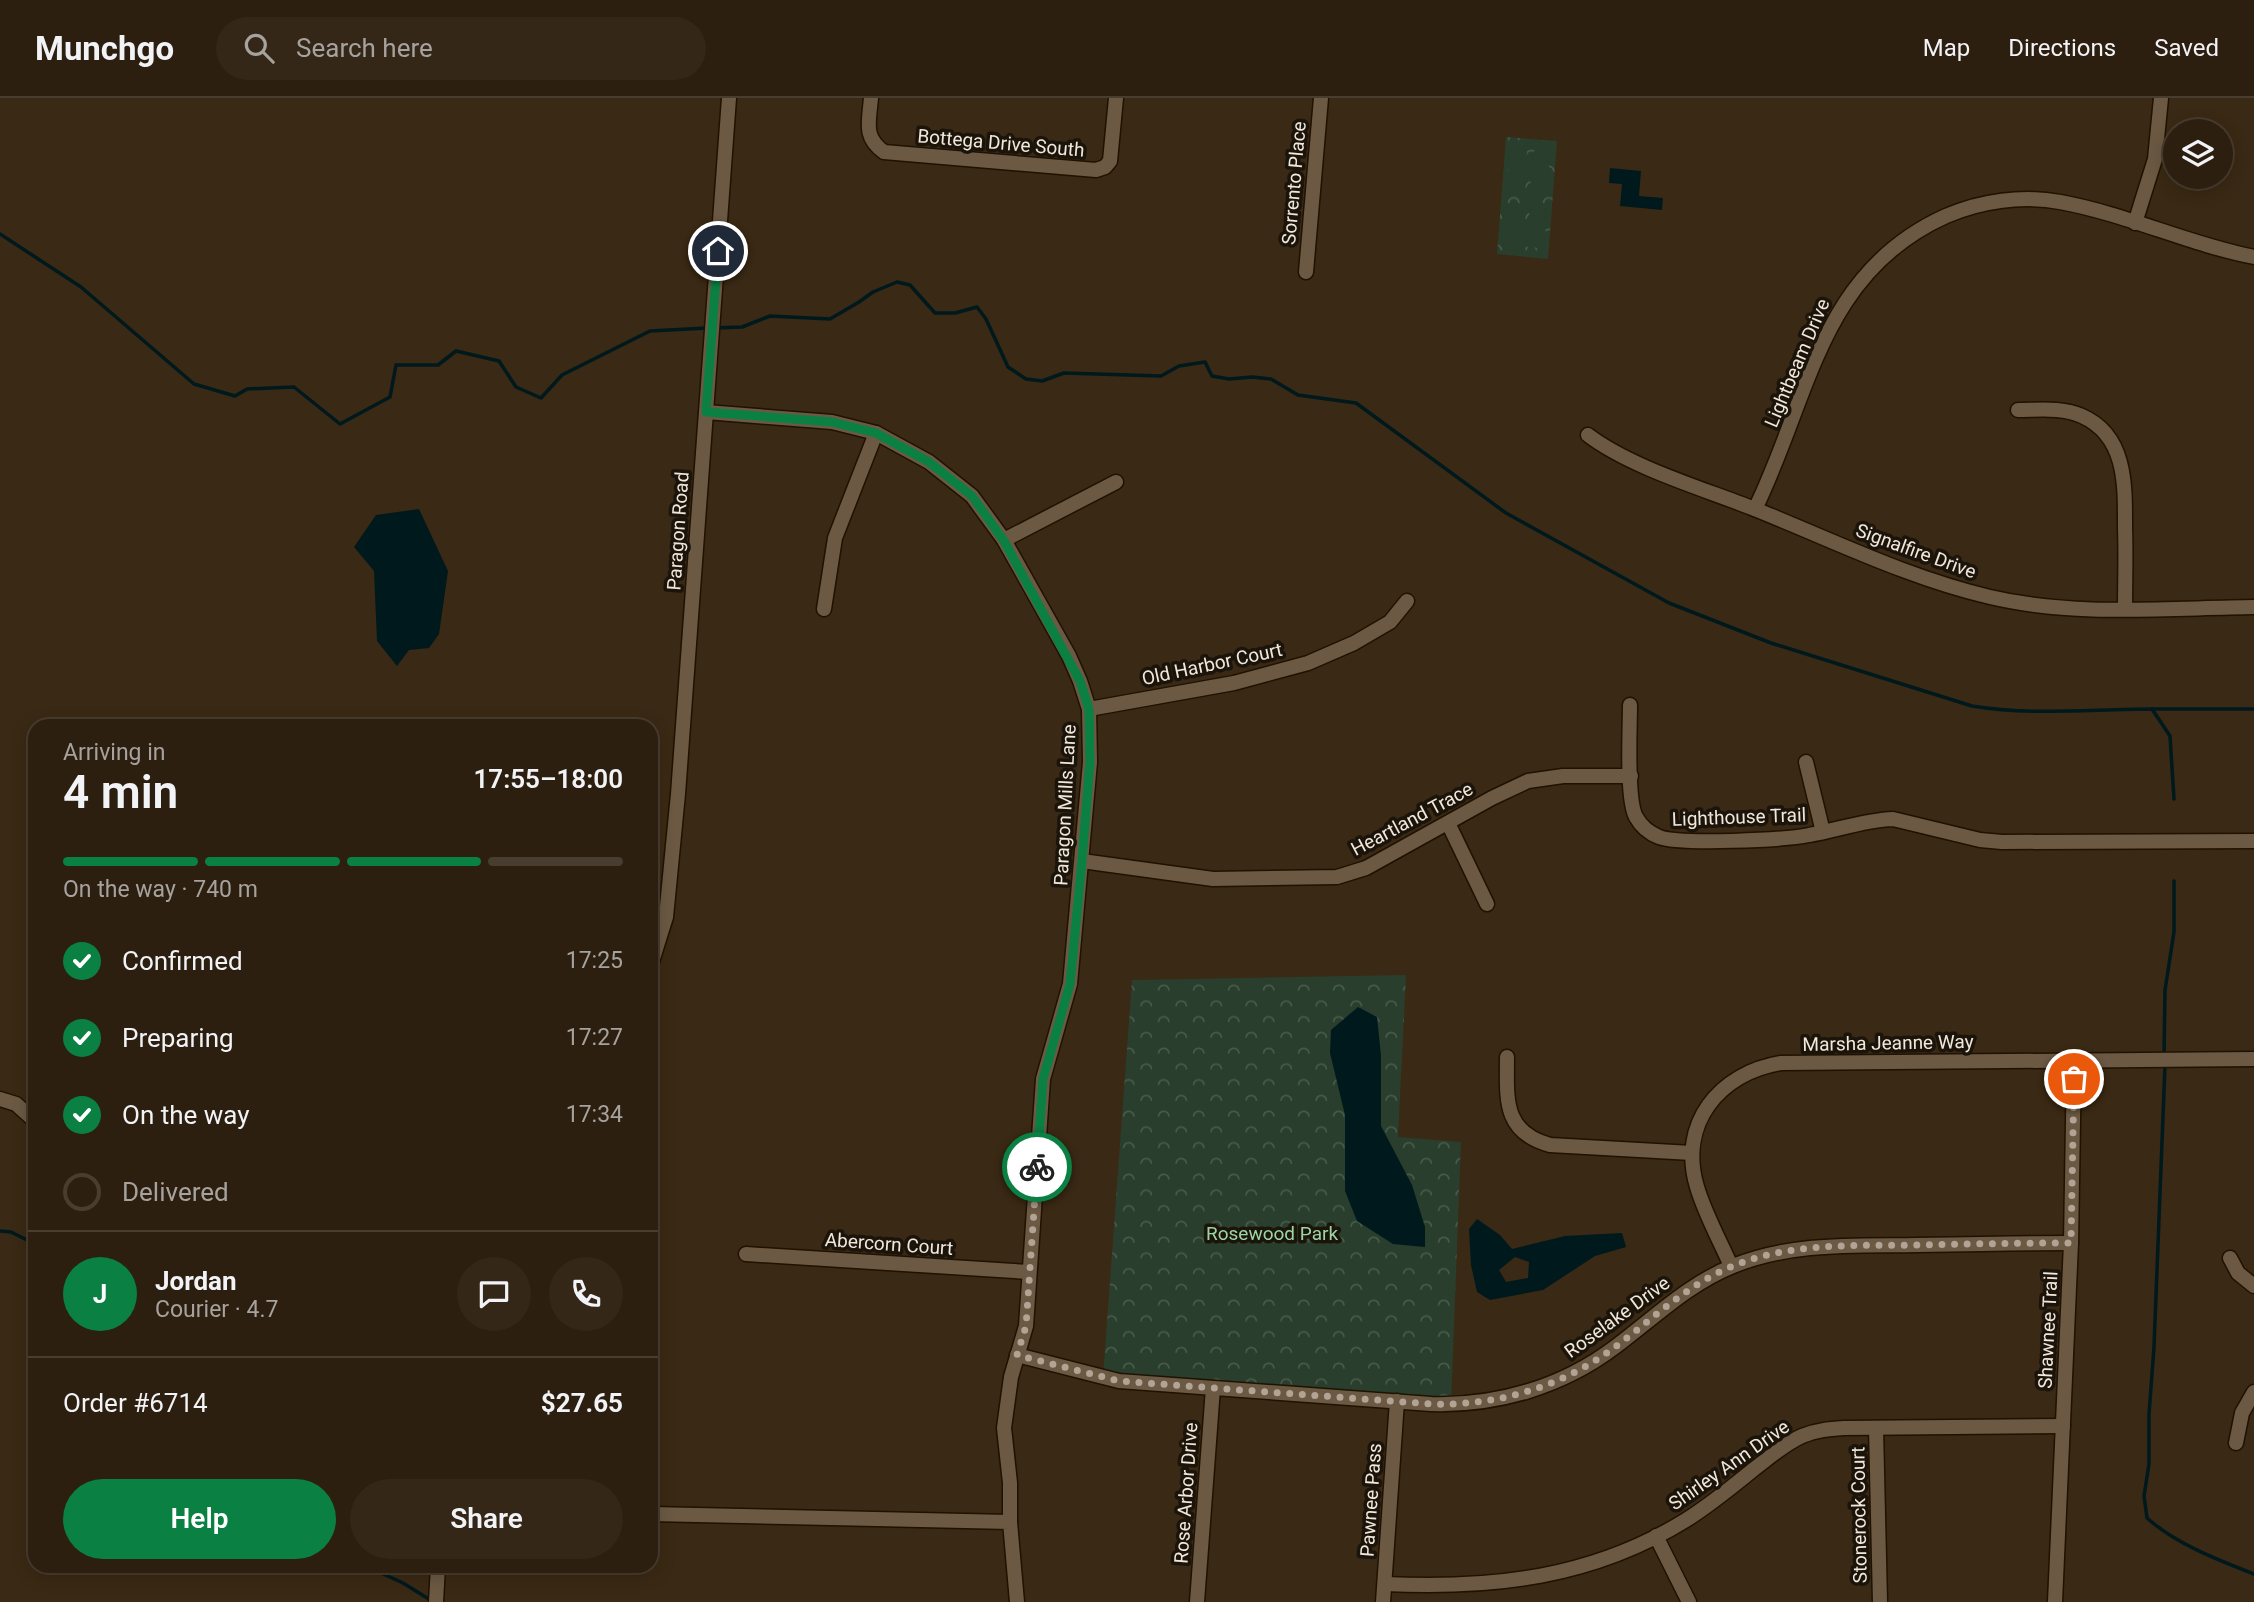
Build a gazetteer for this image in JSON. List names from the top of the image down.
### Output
{
  "streets": {
    "street": [
      "Bottega Drive South",
      "Sorrento Place",
      "Lightbeam Drive",
      "Paragon Road",
      "Signalfire Drive",
      "Old Harbor Court",
      "Paragon Mills Lane",
      "Lighthouse Trail",
      "Heartland Trace",
      "Marsha Jeanne Way",
      "Abercorn Court",
      "Roselake Drive",
      "Shawnee Trail",
      "Shirley Ann Drive",
      "Rose Arbor Drive",
      "Pawnee Pass",
      "Stonerock Court"
    ]
  },
  "crossings": [
    ["Lightbeam Drive", "Signalfire Drive"],
    ["Paragon Road", "Paragon Mills Lane"],
    ["Old Harbor Court", "Paragon Mills Lane"],
    ["Paragon Mills Lane", "Heartland Trace"],
    ["Paragon Mills Lane", "Abercorn Court"],
    ["Paragon Mills Lane", "Roselake Drive"],
    ["Lighthouse Trail", "Heartland Trace"],
    ["Marsha Jeanne Way", "Roselake Drive"],
    ["Marsha Jeanne Way", "Shawnee Trail"],
    ["Roselake Drive", "Shawnee Trail"],
    ["Roselake Drive", "Rose Arbor Drive"],
    ["Roselake Drive", "Pawnee Pass"],
    ["Shawnee Trail", "Shirley Ann Drive"],
    ["Shirley Ann Drive", "Pawnee Pass"],
    ["Shirley Ann Drive", "Stonerock Court"]
  ],
  "parks": ["Rosewood Park"],
  "page": {
    "header": "Munchgo",
    "search": "Search here",
    "nav": ["Map", "Directions", "Saved"],
    "heading": ["4 min", "Arriving in", "17:55–18:00"],
    "panel": [
      "Jordan",
      "Courier · 4.7",
      "Order #6714",
      "$27.65"
    ],
    "bar": "On the way · 740 m",
    "list": [
      ["Confirmed", "17:25"],
      ["Preparing", "17:27"],
      ["On the way", "17:34"],
      "Delivered"
    ],
    "round": "J",
    "buttons": ["Help", "Share"]
  }
}
